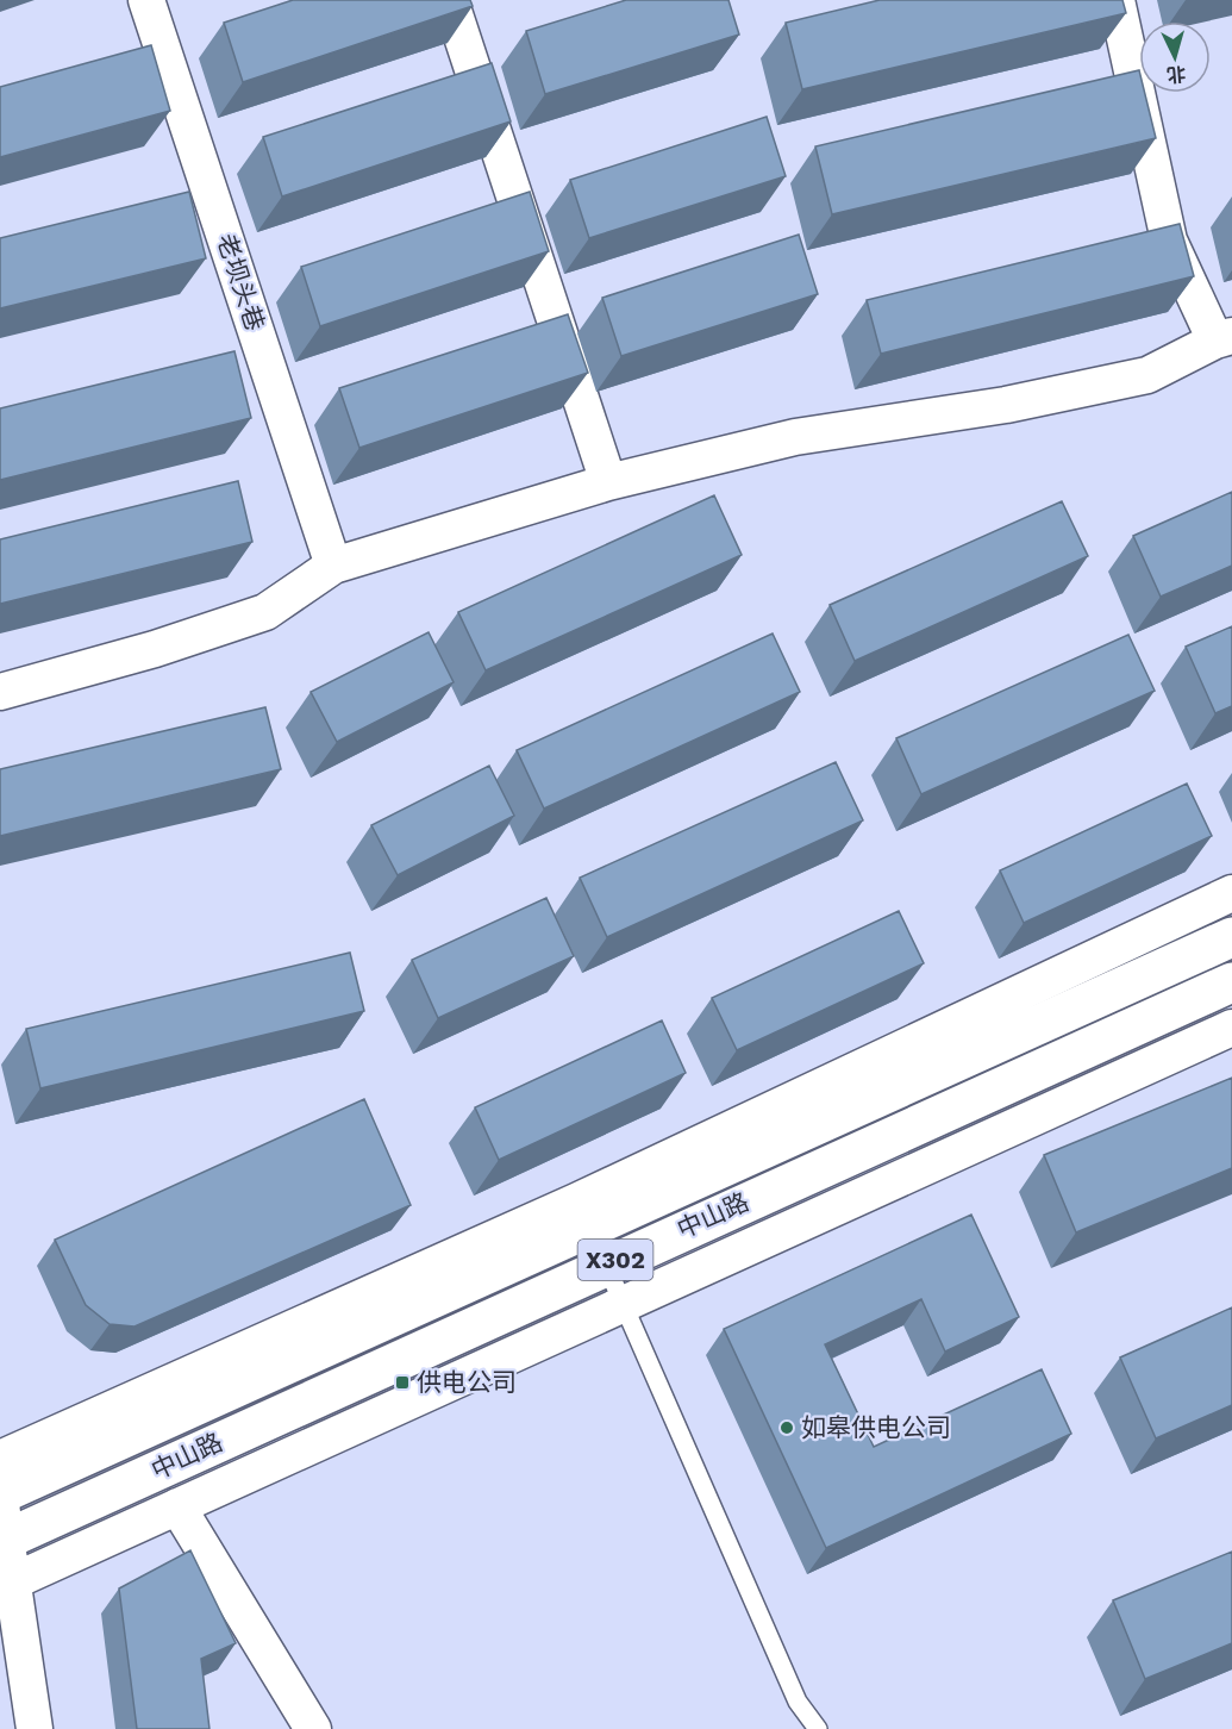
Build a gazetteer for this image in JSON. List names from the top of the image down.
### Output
{
  "streets": {
    "main road": ["中山路", "X302"],
    "street": ["老坝头巷"]
  },
  "places": {
    "transit": ["供电公司"],
    "other": ["如皋供电公司"]
  },
  "north": "bottom"
}
